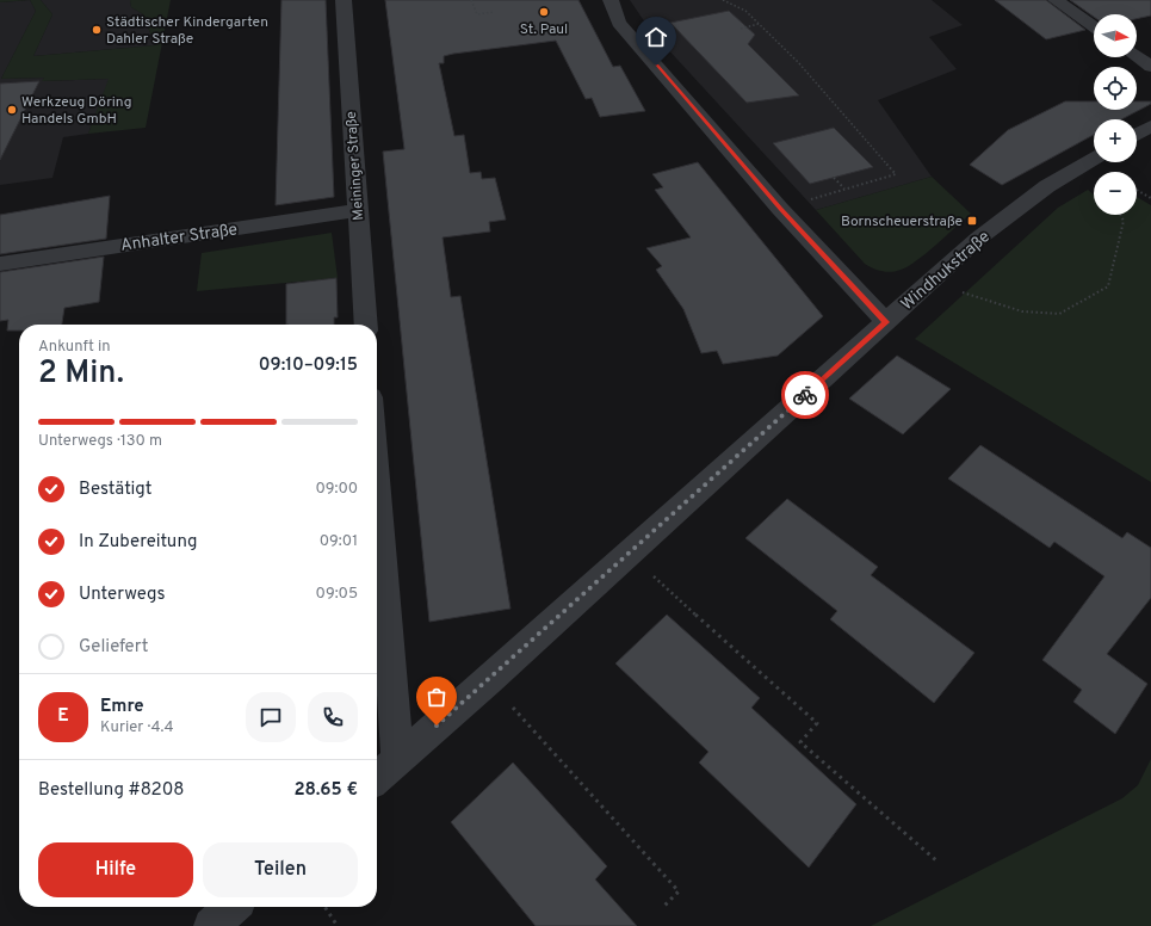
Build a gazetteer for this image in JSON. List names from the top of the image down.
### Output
{
  "streets": {
    "street": ["Meininger Straße", "Anhalter Straße", "Windhukstraße"]
  },
  "crossings": [
    ["Meininger Straße", "Anhalter Straße"]
  ],
  "places": {
    "other": ["St. Paul", "Städtischer Kindergarten Dahler Straße", "Werkzeug Döring Handels GmbH"],
    "transit": ["Bornscheuerstraße"]
  },
  "north": "right",
  "page": {
    "map_buttons": ["+", "−"],
    "heading": ["2 Min.", "Ankunft in", "09:10–09:15"],
    "panel": [
      "Emre",
      "Kurier · 4.4",
      "Bestellung #8208",
      "28.65 €"
    ],
    "bar": "Unterwegs · 130 m",
    "list": [
      ["Bestätigt", "09:00"],
      ["In Zubereitung", "09:01"],
      ["Unterwegs", "09:05"],
      "Geliefert"
    ],
    "round": "E",
    "buttons": ["Hilfe", "Teilen"]
  }
}
